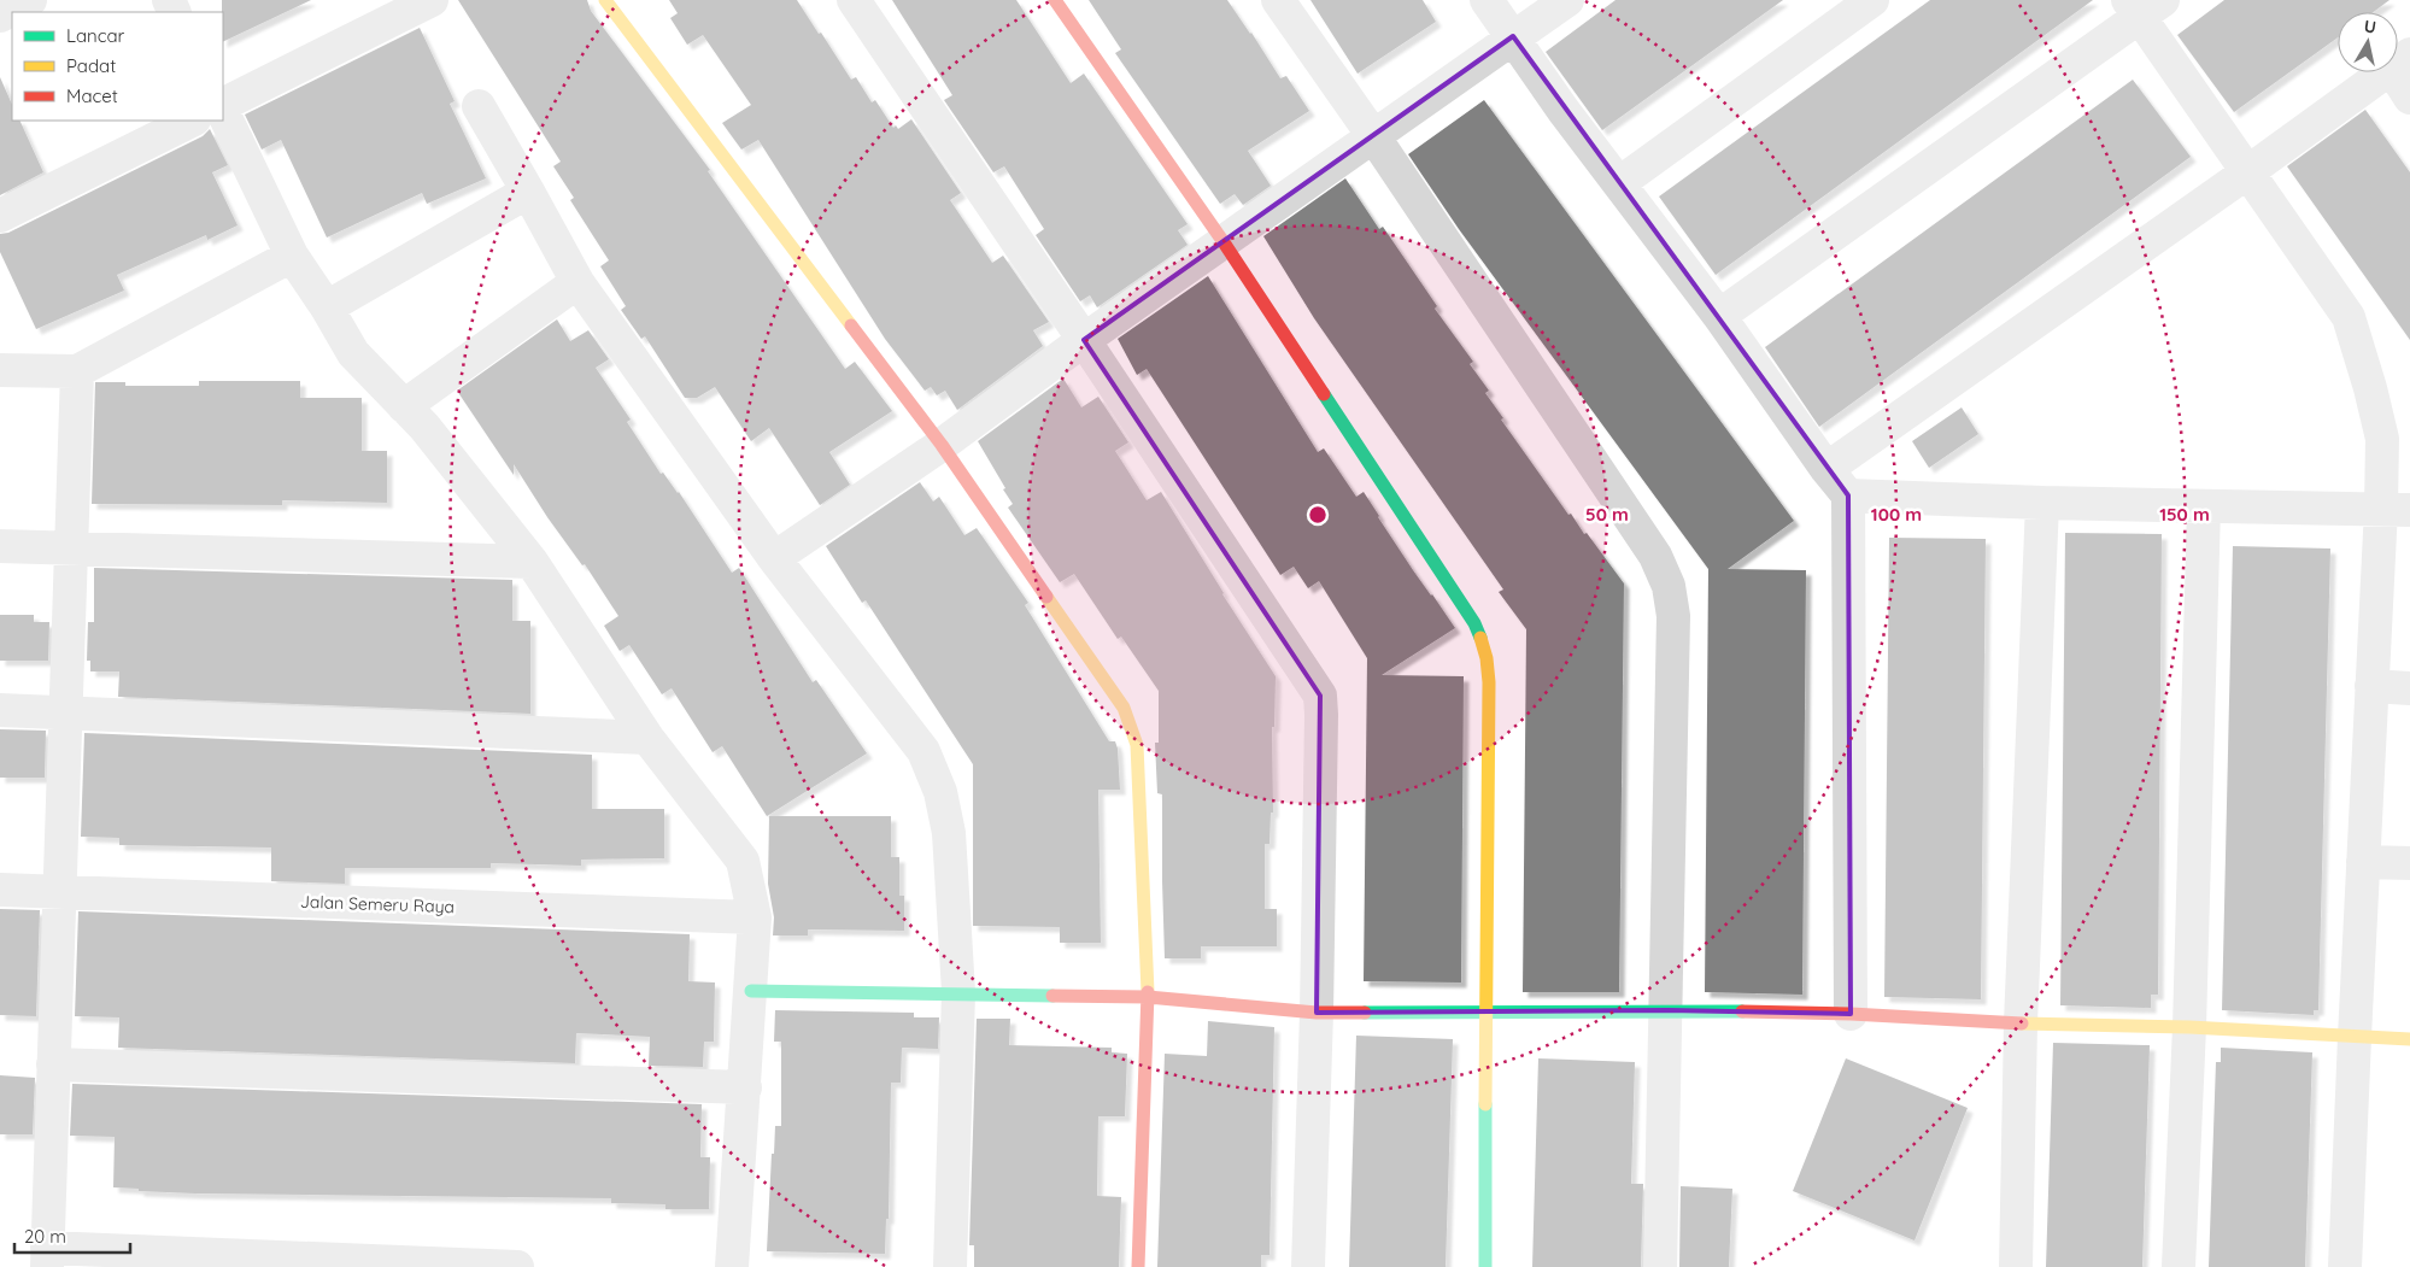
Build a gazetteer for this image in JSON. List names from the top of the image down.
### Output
{
  "streets": {
    "street": ["Jalan Semeru Raya"]
  },
  "legend": ["Lancar", "Padat", "Macet"],
  "scale_bar": "20 m",
  "north": "top",
  "rings": ["50 m", "100 m", "150 m"]
}
